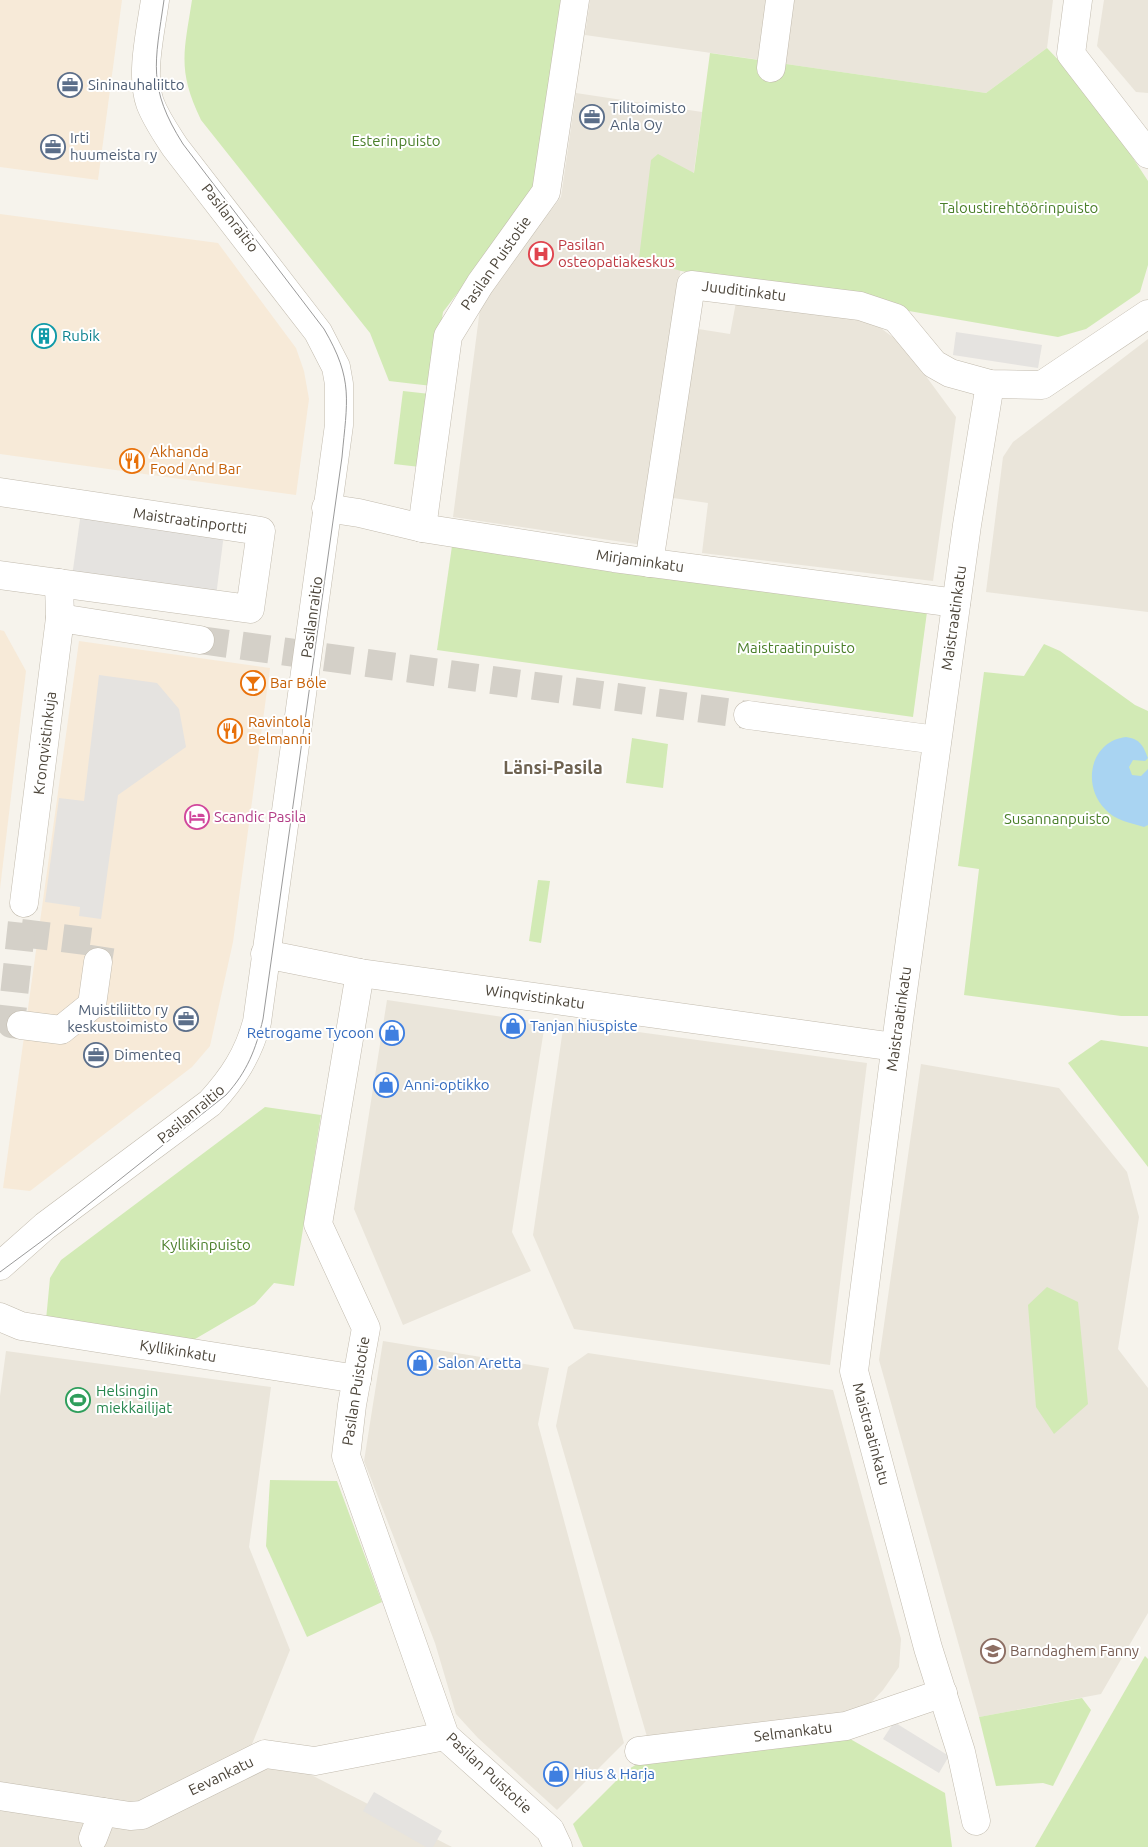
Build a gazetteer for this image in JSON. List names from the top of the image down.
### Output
{
  "streets": {
    "street": [
      "Pasilanraitio",
      "Pasilan Puistotie",
      "Juuditinkatu",
      "Maistraatinportti",
      "Mirjaminkatu",
      "Maistraatinkatu",
      "Kronqvistinkuja",
      "Winqvistinkatu",
      "Kyllikinkatu",
      "Selmankatu",
      "Eevankatu"
    ]
  },
  "crossings": [
    ["Pasilanraitio", "Mirjaminkatu"],
    ["Pasilanraitio", "Winqvistinkatu"],
    ["Pasilan Puistotie", "Mirjaminkatu"],
    ["Pasilan Puistotie", "Winqvistinkatu"],
    ["Pasilan Puistotie", "Kyllikinkatu"],
    ["Pasilan Puistotie", "Eevankatu"],
    ["Juuditinkatu", "Mirjaminkatu"],
    ["Juuditinkatu", "Maistraatinkatu"],
    ["Maistraatinportti", "Kronqvistinkuja"],
    ["Mirjaminkatu", "Maistraatinkatu"],
    ["Maistraatinkatu", "Winqvistinkatu"],
    ["Maistraatinkatu", "Selmankatu"]
  ],
  "districts": ["Länsi-Pasila"],
  "parks": [
    "Esterinpuisto",
    "Taloustirehtöörinpuisto",
    "Maistraatinpuisto",
    "Susannanpuisto",
    "Kyllikinpuisto"
  ],
  "places": {
    "office": [
      "Sininauhaliitto",
      "Tilitoimisto Anla Oy",
      "Irti huumeista ry",
      "Muistiliitto ry keskustoimisto",
      "Dimenteq"
    ],
    "hospital": ["Pasilan osteopatiakeskus"],
    "building": ["Rubik"],
    "restaurant": ["Akhanda Food And Bar", "Ravintola Belmanni"],
    "bar": ["Bar Böle"],
    "hotel": ["Scandic Pasila"],
    "shop": [
      "Tanjan hiuspiste",
      "Retrogame Tycoon",
      "Anni-optikko",
      "Salon Aretta",
      "Hius & Harja"
    ],
    "sports": ["Helsingin miekkailijat"],
    "school or university": ["Barndaghem Fanny"]
  }
}
